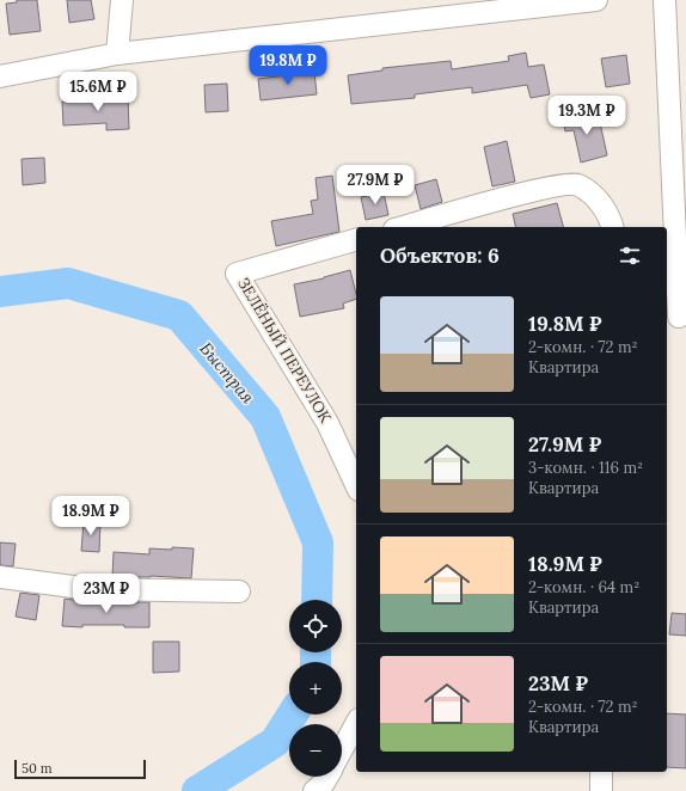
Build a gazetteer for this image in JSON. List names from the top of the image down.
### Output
{
  "streets": {
    "street": ["ЗЕЛЁНЫЙ ПЕРЕУЛОК"]
  },
  "water": ["Быстрая"],
  "scale_bar": "50 m",
  "page": {
    "price": [
      "19.8M ₽",
      "15.6M ₽",
      "19.3M ₽",
      "27.9M ₽",
      "18.9M ₽",
      "23M ₽"
    ],
    "heading": "Объектов: 6",
    "list": [
      {
        "name": "19.8M ₽",
        "note": "2-комн. · 72 m² · Квартира"
      },
      {
        "name": "27.9M ₽",
        "note": "3-комн. · 116 m² · Квартира"
      },
      {
        "name": "18.9M ₽",
        "note": "2-комн. · 64 m² · Квартира"
      },
      {
        "name": "23M ₽",
        "note": "2-комн. · 72 m² · Квартира"
      }
    ],
    "map_buttons": ["+", "−"],
    "scale": "50 m"
  }
}
